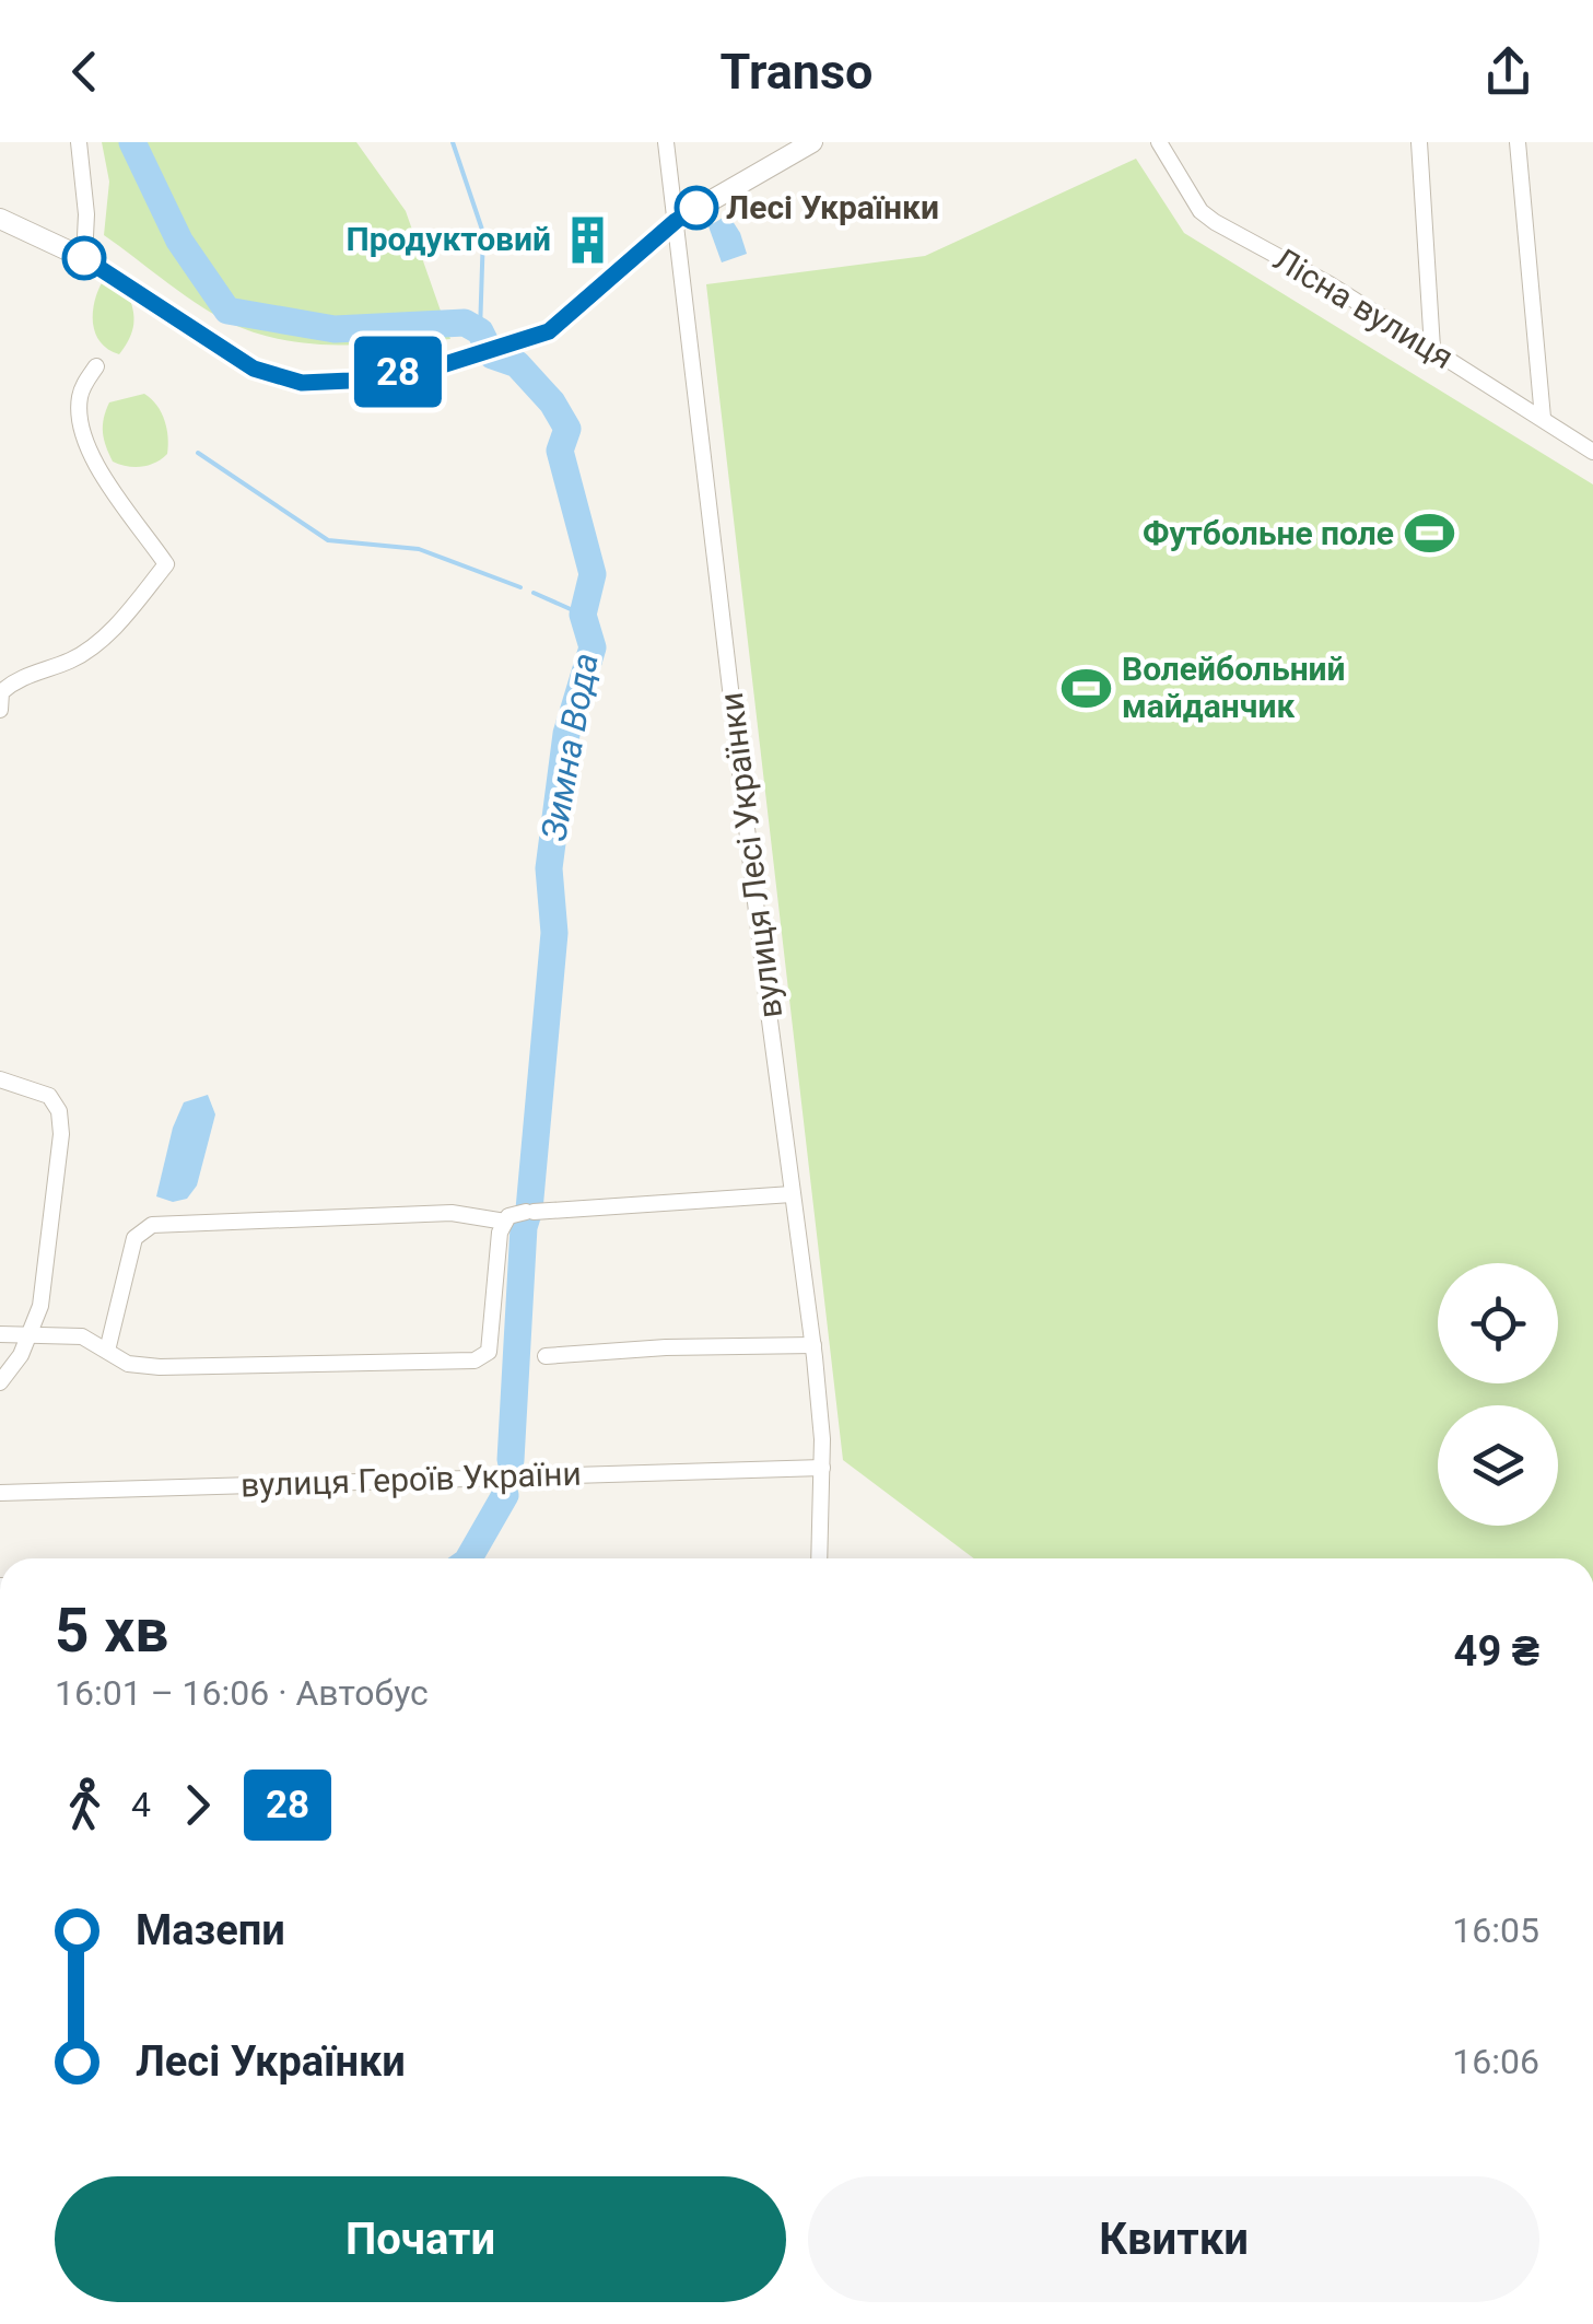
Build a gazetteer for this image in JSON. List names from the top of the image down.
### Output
{
  "streets": {
    "street": ["Лісна вулиця", "вулиця Лесі Українки", "вулиця Героїв України"]
  },
  "crossings": [
    ["вулиця Лесі Українки", "вулиця Героїв України"]
  ],
  "water": ["Зимна Вода"],
  "places": {
    "other": ["Лесі Українки"],
    "building": ["Продуктовий"],
    "sports": ["Футбольне поле", "Волейбольний майданчик"]
  },
  "lines": ["bus line 28"],
  "page": {
    "header": "Transo",
    "on_map": "28",
    "heading": ["5 хв", "16:01 – 16:06 · Автобус", "49 ₴"],
    "legs": ["4", "28"],
    "list": [
      {
        "name": "Мазепи",
        "value": "16:05"
      },
      {
        "name": "Лесі Українки",
        "value": "16:06"
      }
    ],
    "buttons": ["Почати", "Квитки"]
  }
}
